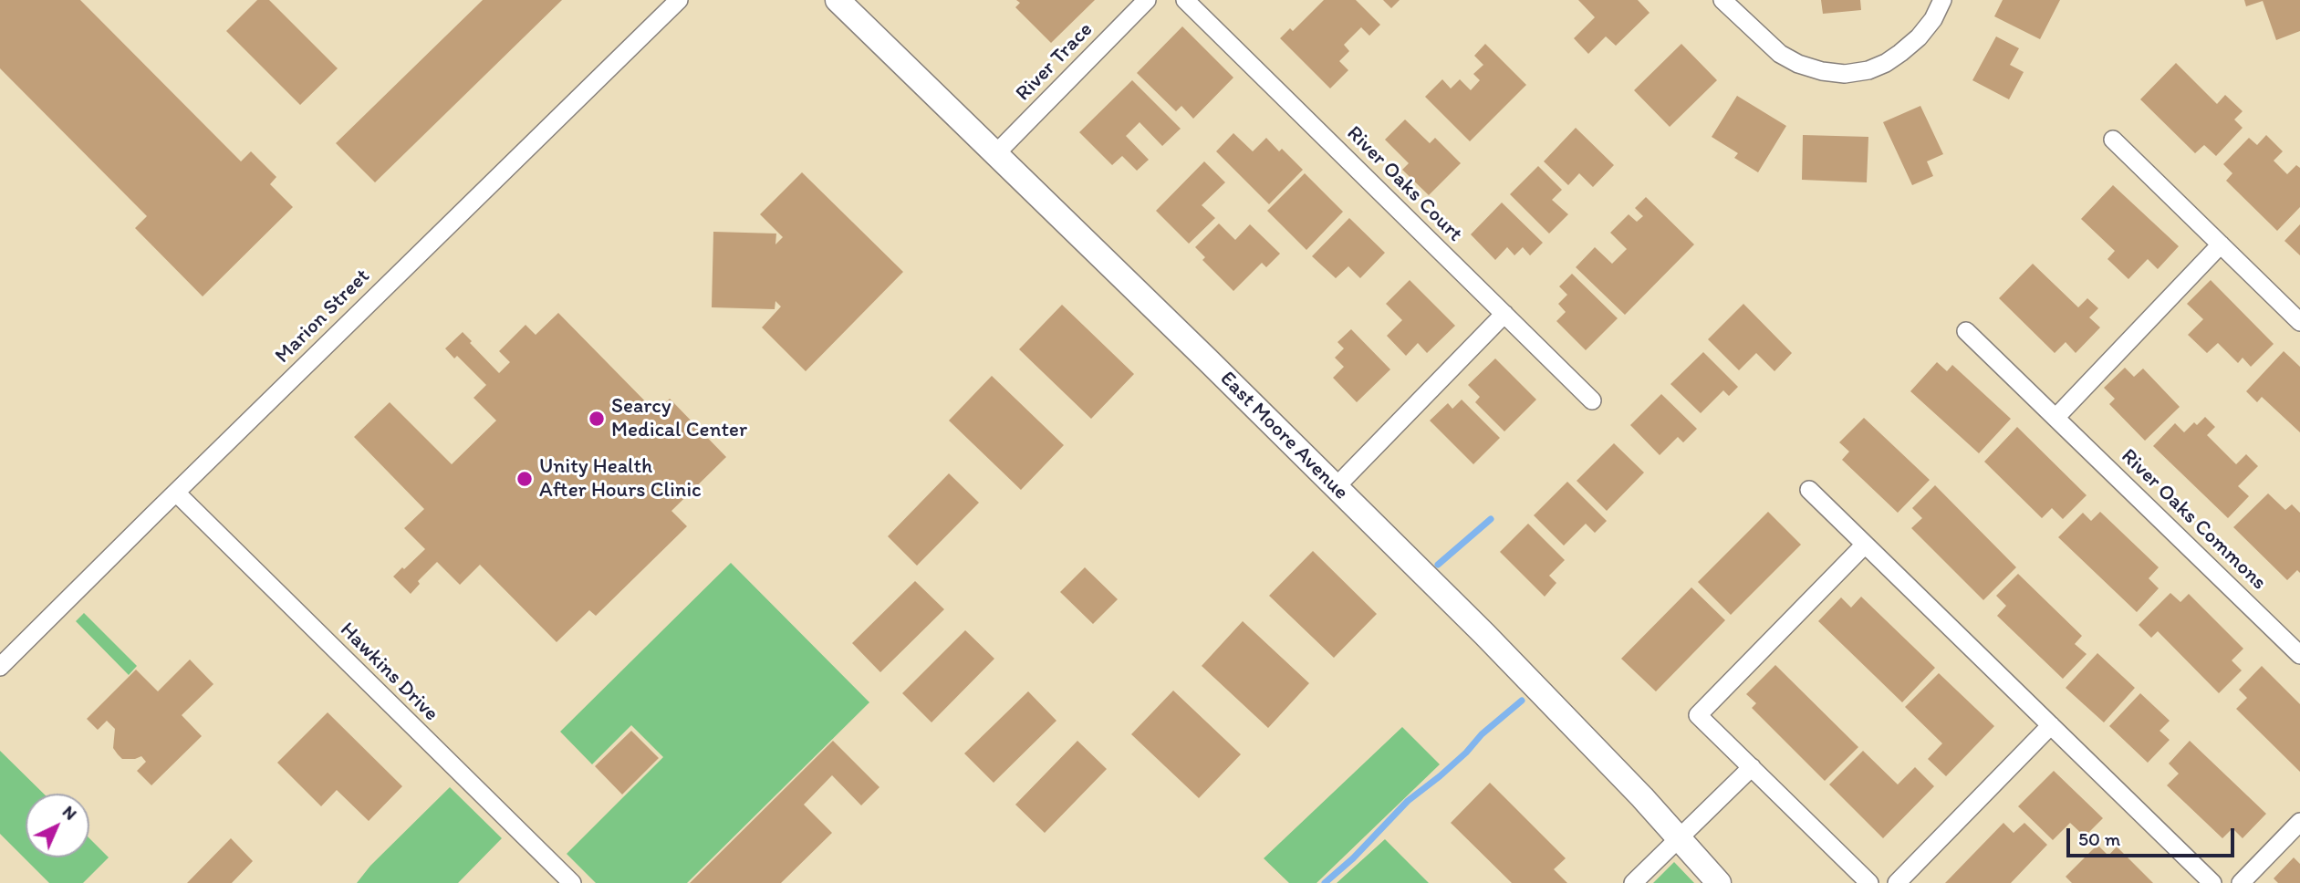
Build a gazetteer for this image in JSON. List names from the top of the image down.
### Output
{
  "streets": {
    "street": [
      "River Trace",
      "River Oaks Court",
      "Marion Street",
      "East Moore Avenue",
      "River Oaks Commons",
      "Hawkins Drive"
    ]
  },
  "crossings": [
    ["River Trace", "East Moore Avenue"],
    ["Marion Street", "Hawkins Drive"]
  ],
  "places": ["Searcy Medical Center", "Unity Health After Hours Clinic"],
  "scale_bar": "50 m",
  "north": "top right"
}
